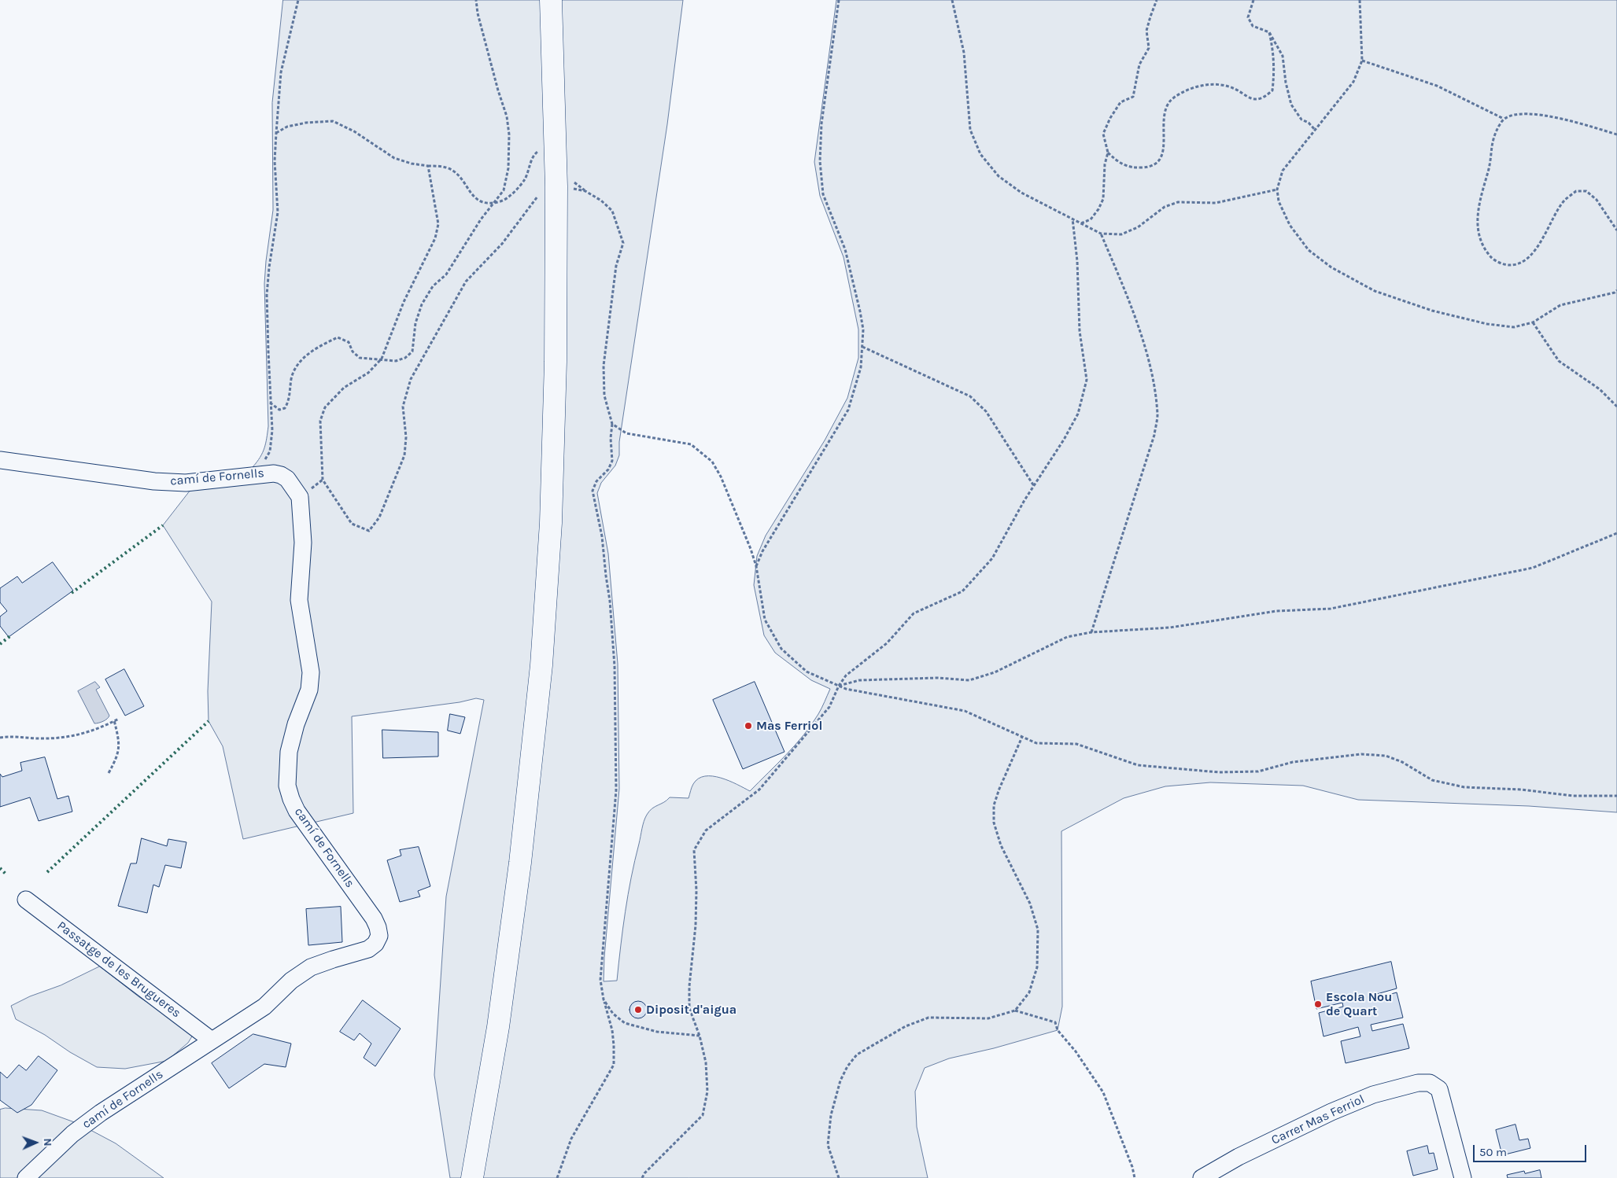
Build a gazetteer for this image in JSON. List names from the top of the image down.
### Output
{
  "streets": {
    "street": ["camí de Fornells", "Passatge de les Brugueres", "Carrer Mas Ferriol"]
  },
  "crossings": [
    ["camí de Fornells", "Passatge de les Brugueres"]
  ],
  "places": ["Mas Ferriol", "Escola Nou de Quart", "Diposit d'aigua"],
  "scale_bar": "50 m",
  "north": "right"
}
